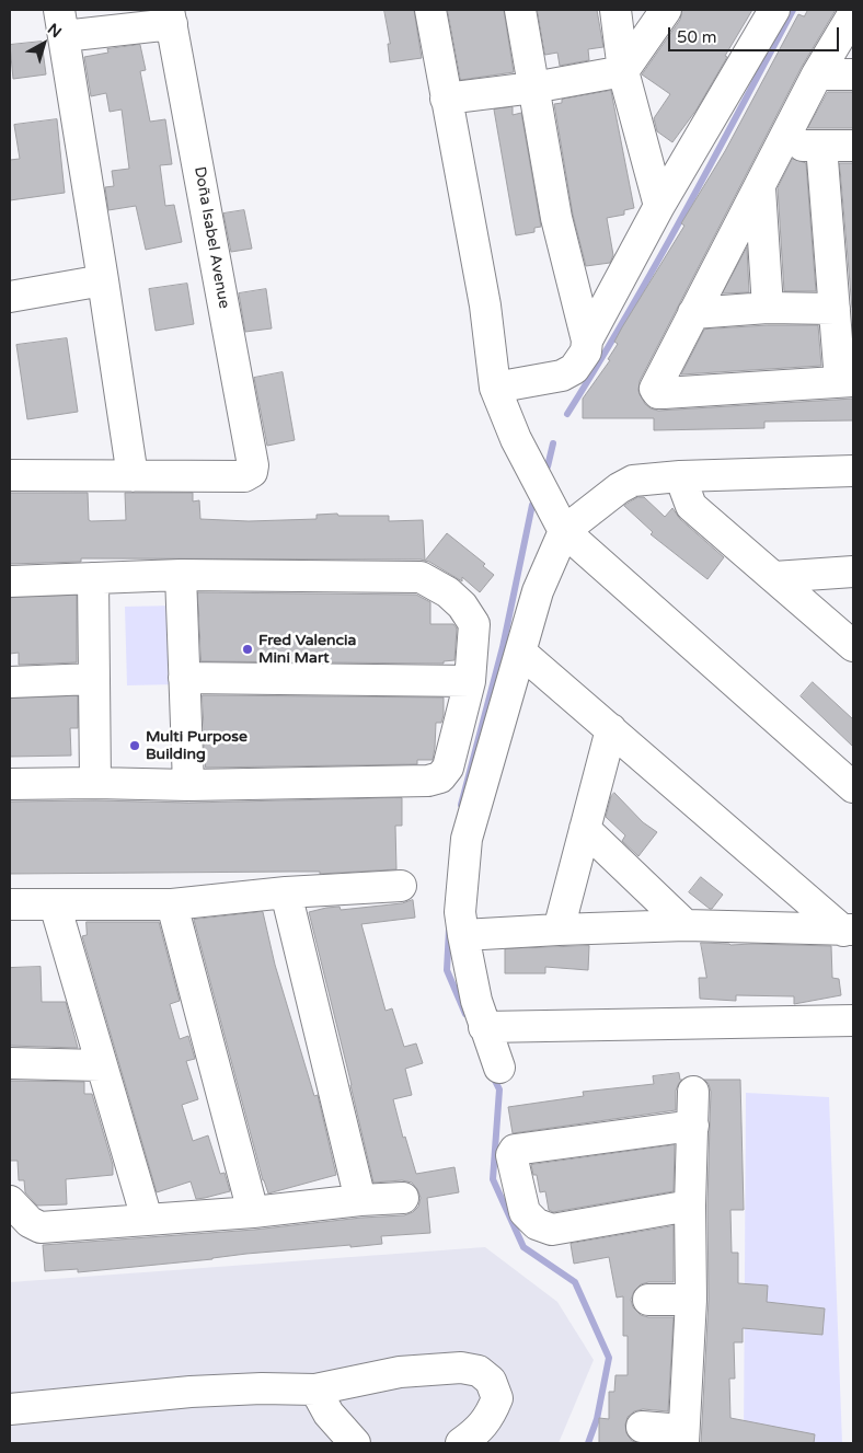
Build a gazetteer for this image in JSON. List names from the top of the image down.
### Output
{
  "streets": {
    "street": ["Doña Isabel Avenue"]
  },
  "places": ["Fred Valencia Mini Mart", "Multi Purpose Building"],
  "scale_bar": "50 m",
  "north": "top right"
}
